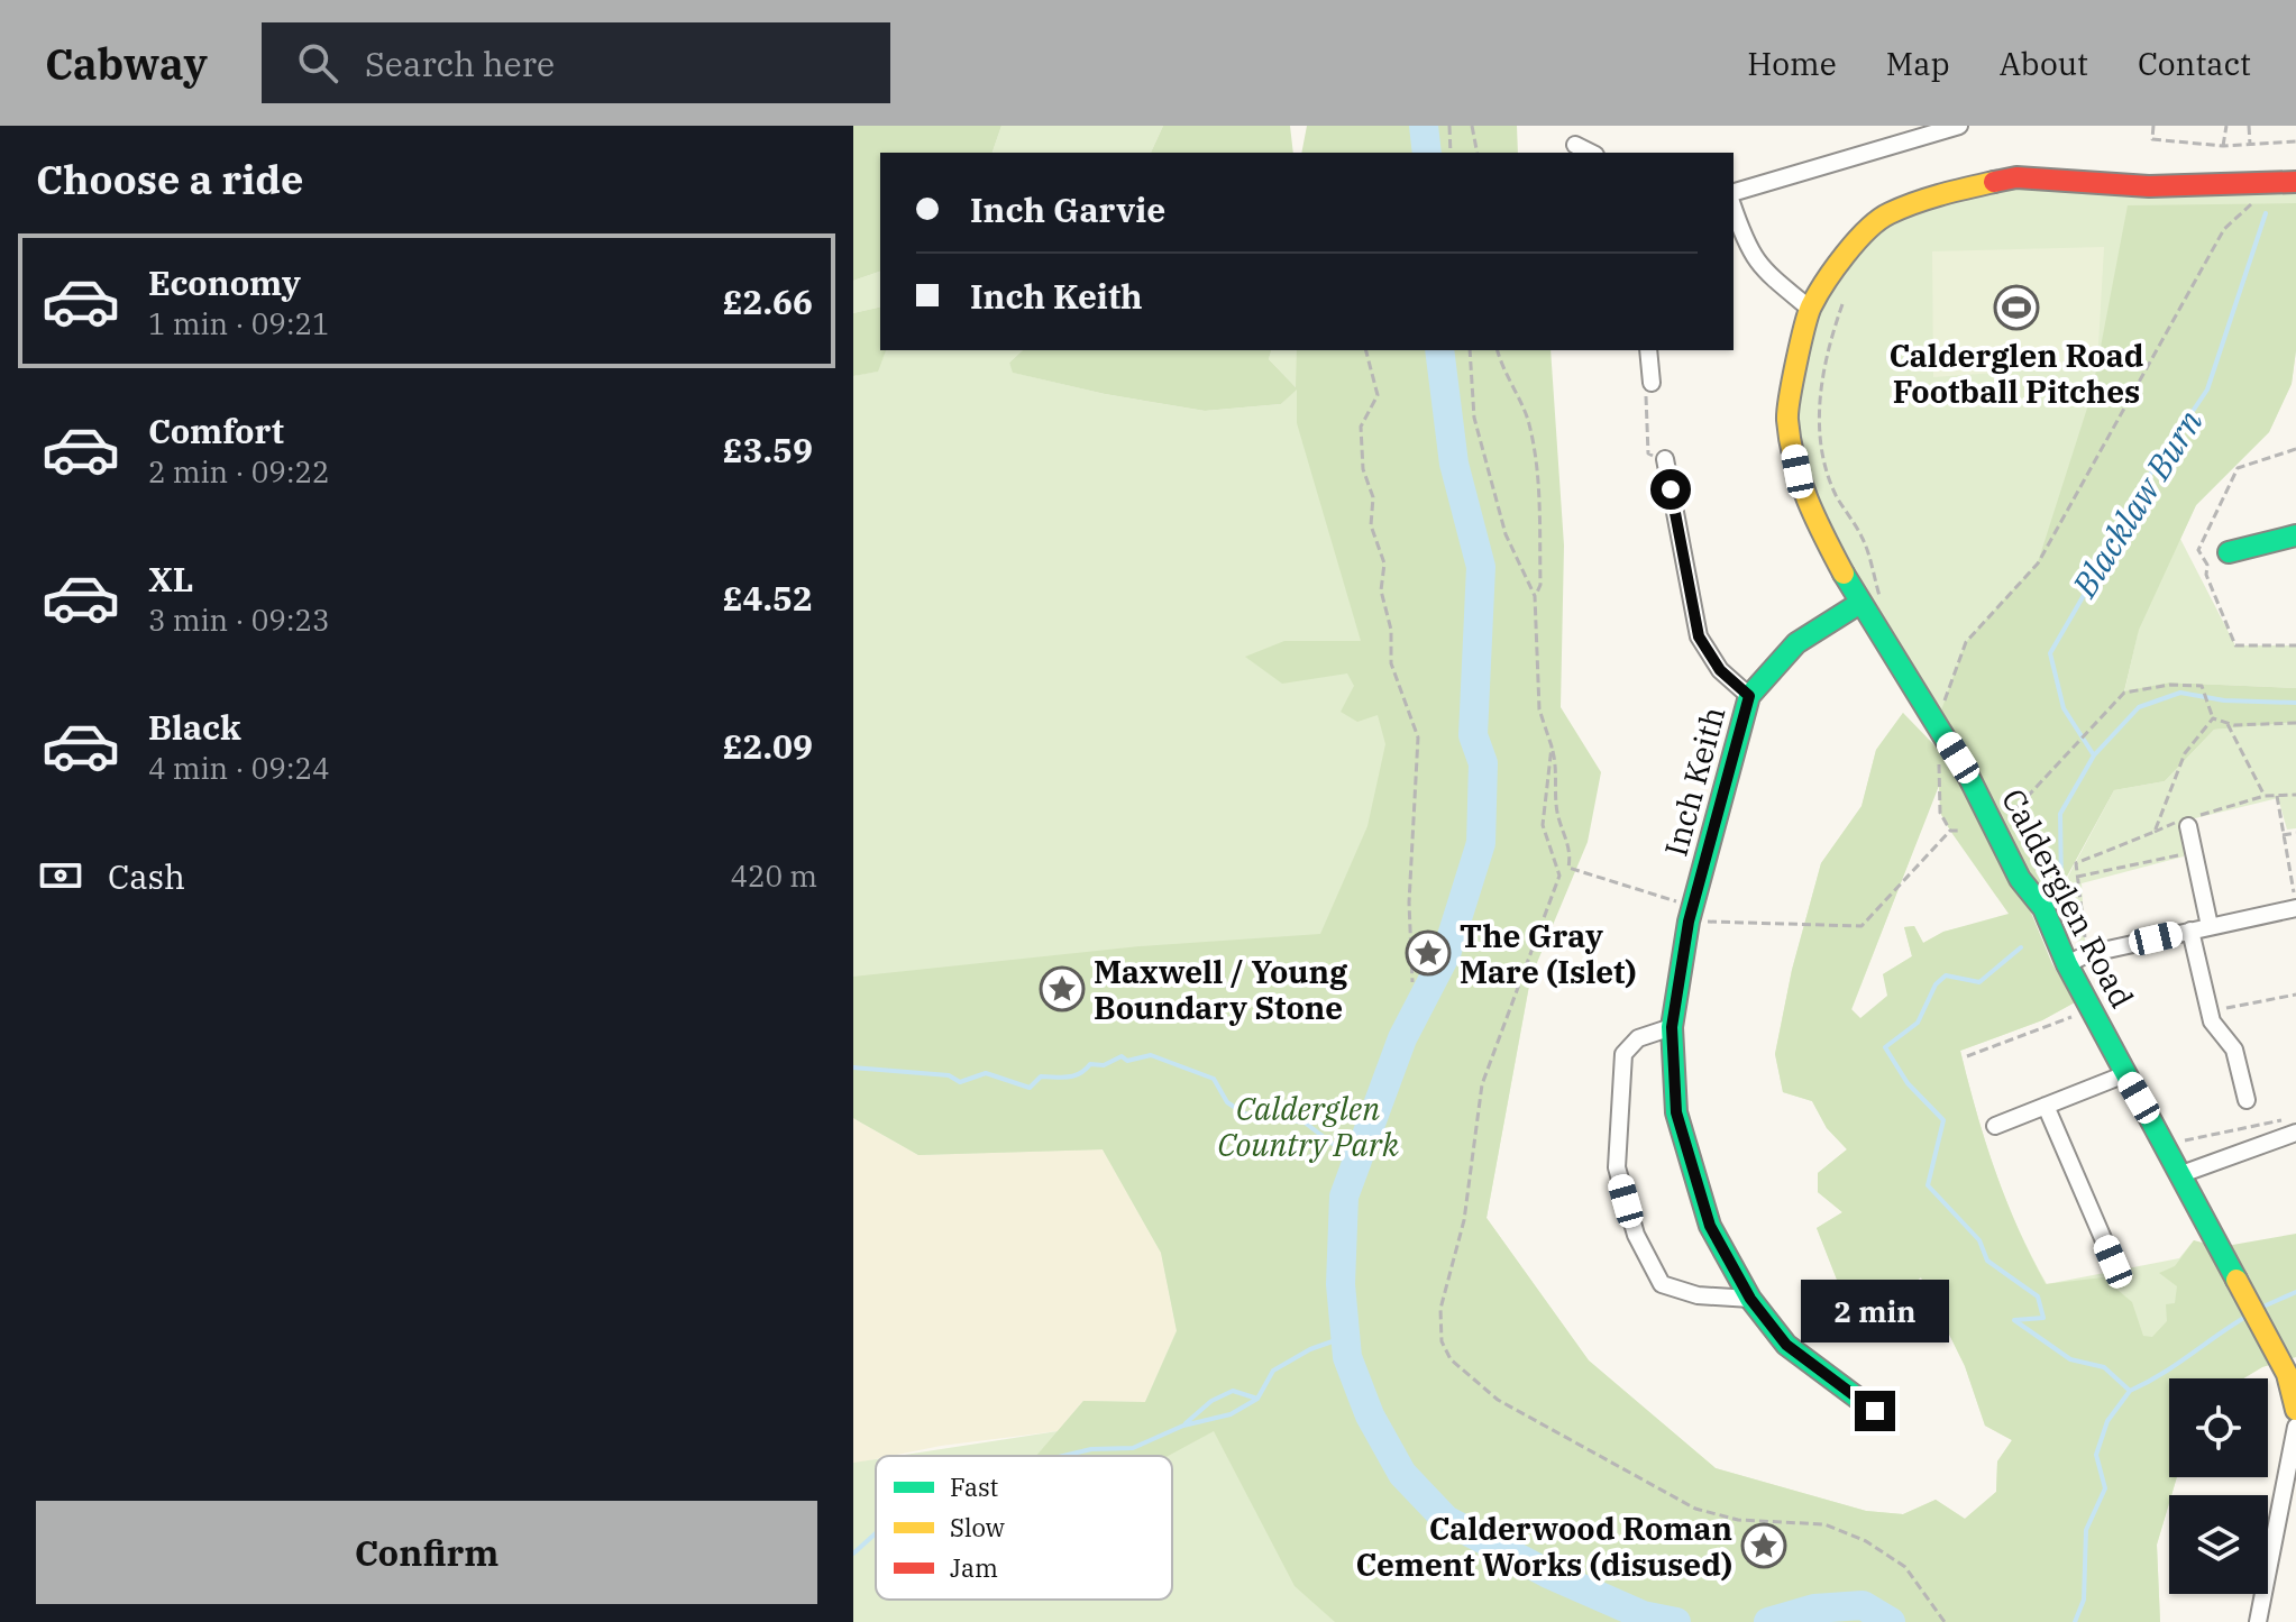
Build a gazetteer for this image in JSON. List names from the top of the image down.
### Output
{
  "streets": {
    "street": ["Inch Keith", "Calderglen Road"]
  },
  "crossings": [
    ["Inch Keith", "Calderglen Road"]
  ],
  "water": ["Blacklaw Burn"],
  "parks": ["Calderglen Country Park"],
  "places": {
    "sports": ["Calderglen Road Football Pitches"],
    "place": ["The Gray Mare (Islet)", "Maxwell / Young Boundary Stone", "Calderwood Roman Cement Works (disused)"]
  },
  "legend": ["Fast", "Slow", "Jam"],
  "page": {
    "header": "Cabway",
    "search": "Search here",
    "nav": [
      "Home",
      "Map",
      "About",
      "Contact"
    ],
    "heading": "Choose a ride",
    "banner": ["Inch Garvie", "Inch Keith"],
    "list": [
      {
        "name": "Economy",
        "note": "1 min · 09:21",
        "value": "£2.66"
      },
      {
        "name": "Comfort",
        "note": "2 min · 09:22",
        "value": "£3.59"
      },
      {
        "name": "XL",
        "note": "3 min · 09:23",
        "value": "£4.52"
      },
      {
        "name": "Black",
        "note": "4 min · 09:24",
        "value": "£2.09"
      }
    ],
    "pay": ["Cash", "420 m"],
    "bubble": "2 min",
    "buttons": "Confirm"
  }
}
